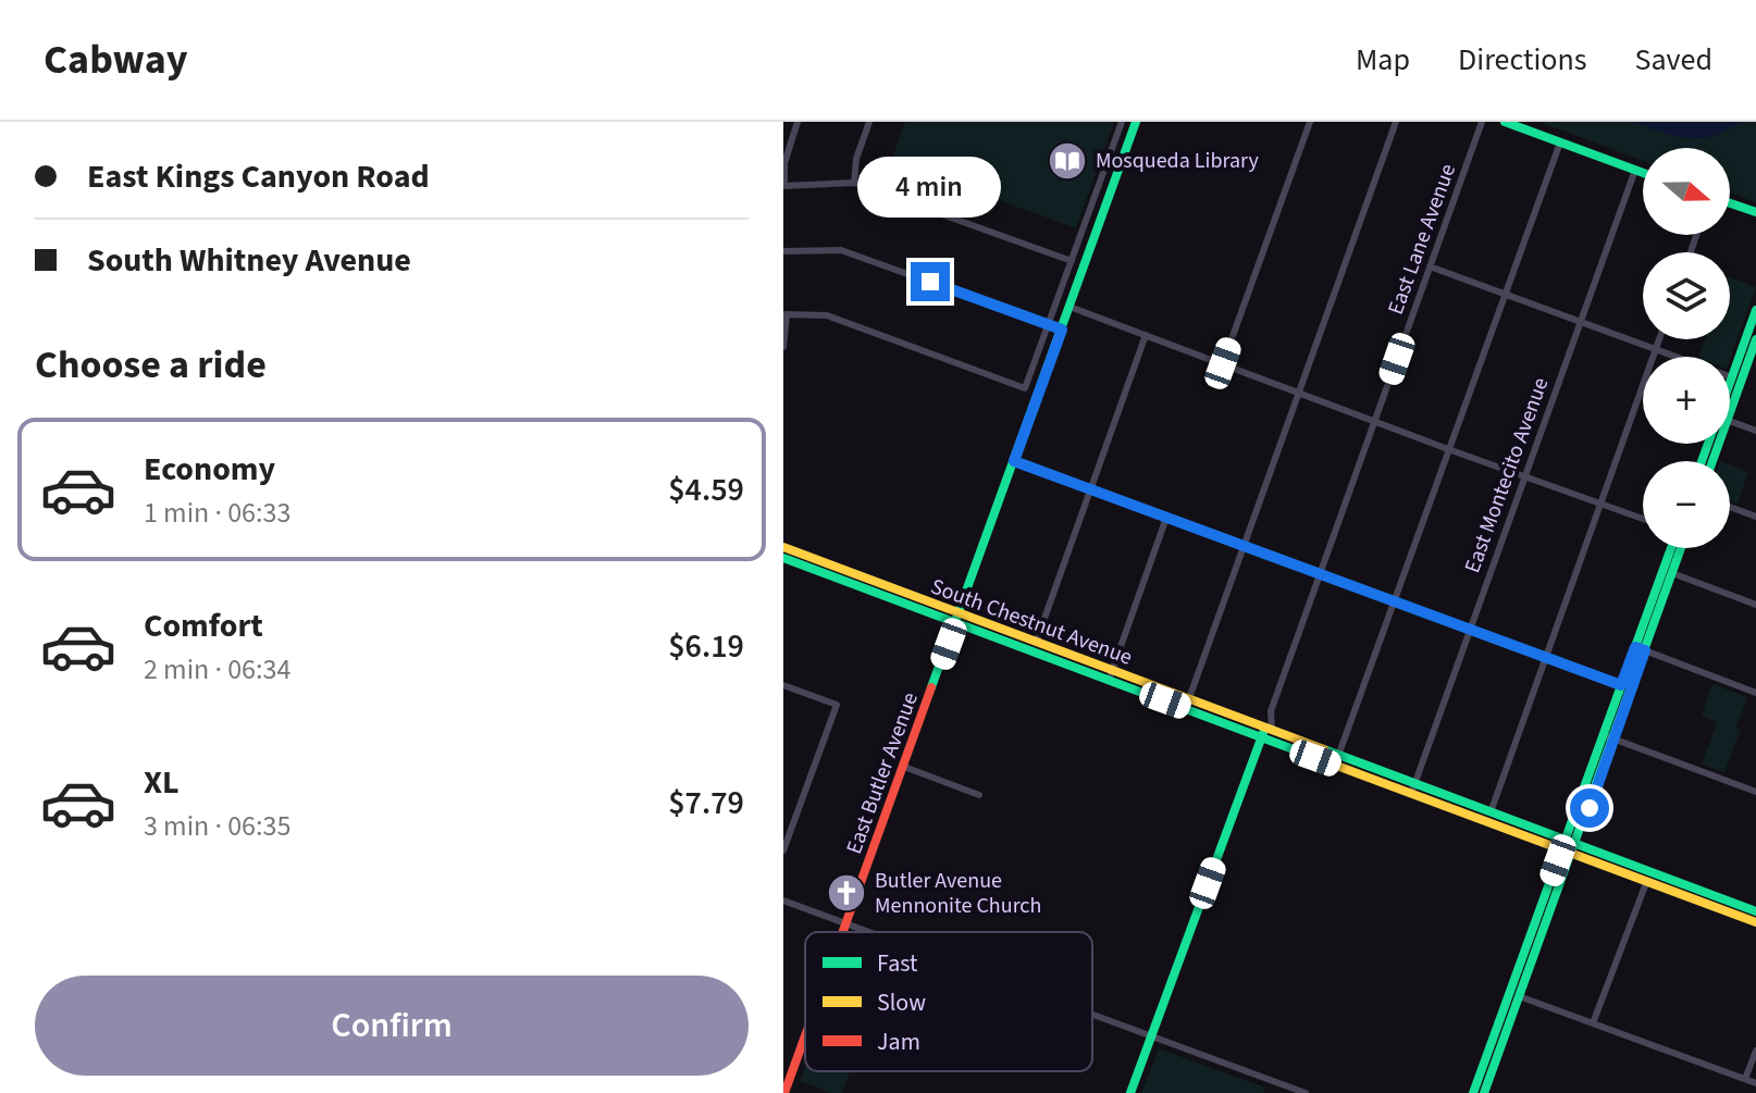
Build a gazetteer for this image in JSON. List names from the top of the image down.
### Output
{
  "streets": {
    "main road": ["East Lane Avenue", "South Chestnut Avenue", "East Butler Avenue"],
    "street": ["East Montecito Avenue"]
  },
  "crossings": [
    ["East Lane Avenue", "South Chestnut Avenue"],
    ["East Montecito Avenue", "South Chestnut Avenue"],
    ["South Chestnut Avenue", "East Butler Avenue"]
  ],
  "places": {
    "library": ["Mosqueda Library"],
    "church": ["Butler Avenue Mennonite Church"]
  },
  "legend": ["Fast", "Slow", "Jam"],
  "north": "right",
  "page": {
    "header": "Cabway",
    "nav": ["Map", "Directions", "Saved"],
    "banner": ["East Kings Canyon Road", "South Whitney Avenue"],
    "map_buttons": ["+", "−"],
    "bubble": "4 min",
    "heading": "Choose a ride",
    "list": [
      {
        "name": "Economy",
        "note": "1 min · 06:33",
        "value": "$4.59"
      },
      {
        "name": "Comfort",
        "note": "2 min · 06:34",
        "value": "$6.19"
      },
      {
        "name": "XL",
        "note": "3 min · 06:35",
        "value": "$7.79"
      }
    ],
    "buttons": "Confirm"
  }
}
